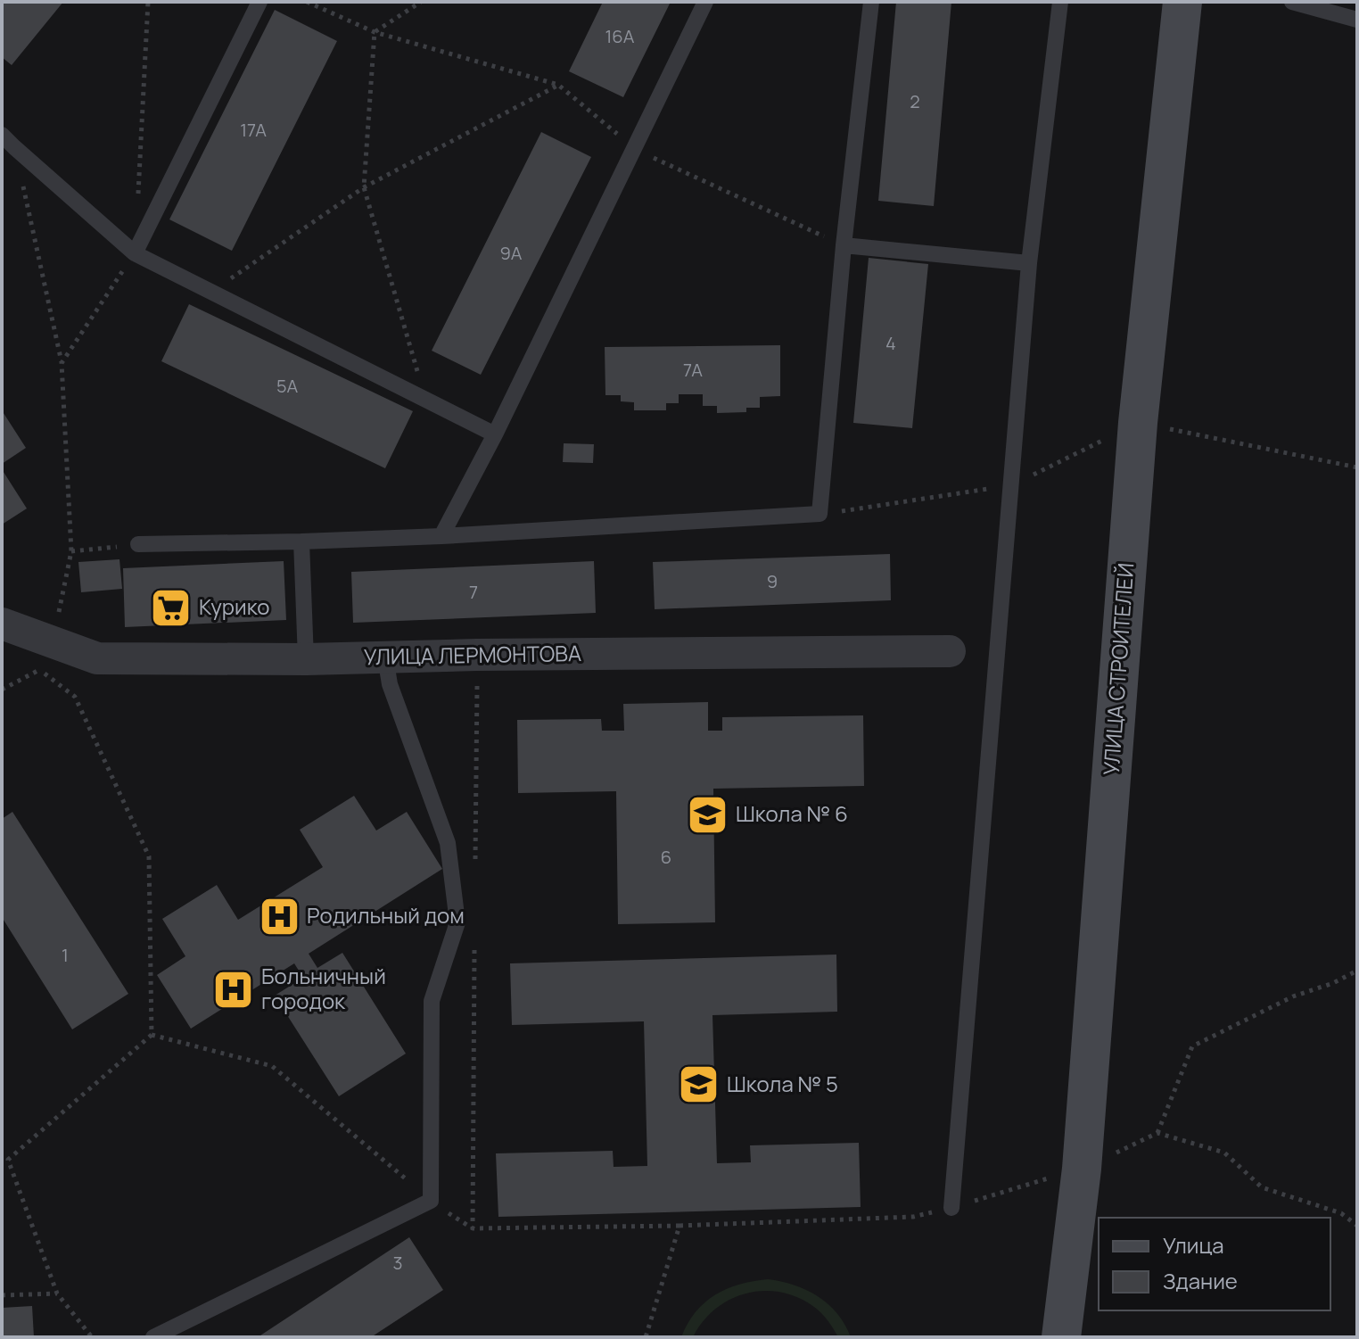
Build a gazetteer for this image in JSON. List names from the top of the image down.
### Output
{
  "streets": {
    "main road": ["УЛИЦА СТРОИТЕЛЕЙ"],
    "street": ["УЛИЦА ЛЕРМОНТОВА"]
  },
  "places": {
    "supermarket": ["Курико"],
    "school or university": ["Школа № 6", "Школа № 5"],
    "hospital": ["Родильный дом", "Больничный городок"]
  },
  "house_numbers": [
    "16А",
    "2",
    "17А",
    "9А",
    "4",
    "7А",
    "5А",
    "9",
    "7",
    "6",
    "1",
    "3"
  ],
  "legend": ["Улица", "Здание"]
}
